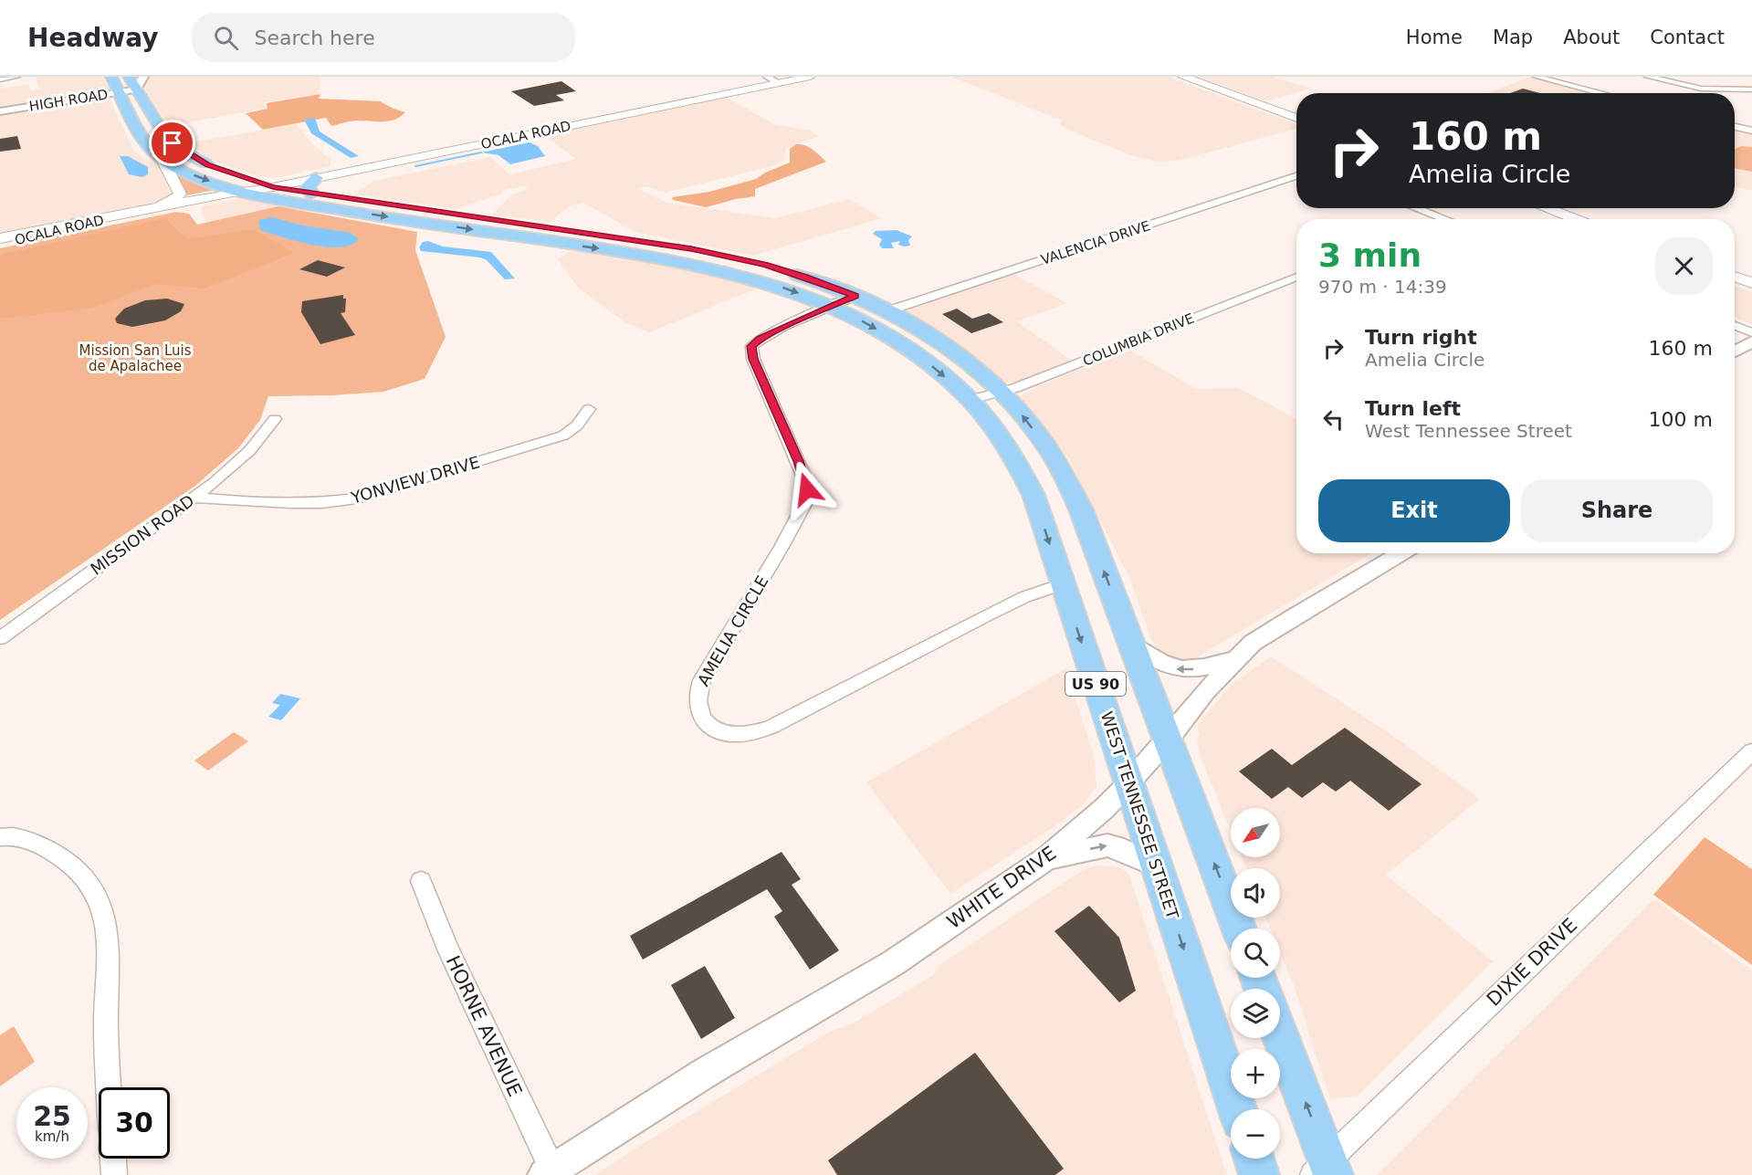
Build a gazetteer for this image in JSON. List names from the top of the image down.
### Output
{
  "streets": {
    "main road": ["OCALA ROAD", "US 90", "WEST TENNESSEE STREET"],
    "street": [
      "HIGH ROAD",
      "VALENCIA DRIVE",
      "COLUMBIA DRIVE",
      "YONVIEW DRIVE",
      "MISSION ROAD",
      "AMELIA CIRCLE",
      "WHITE DRIVE",
      "DIXIE DRIVE",
      "HORNE AVENUE"
    ]
  },
  "crossings": [
    ["HIGH ROAD", "WEST TENNESSEE STREET"],
    ["OCALA ROAD", "WEST TENNESSEE STREET"],
    ["VALENCIA DRIVE", "US 90"],
    ["COLUMBIA DRIVE", "US 90"],
    ["COLUMBIA DRIVE", "WEST TENNESSEE STREET"],
    ["YONVIEW DRIVE", "MISSION ROAD"],
    ["AMELIA CIRCLE", "US 90"],
    ["AMELIA CIRCLE", "WEST TENNESSEE STREET"],
    ["US 90", "WHITE DRIVE"],
    ["WEST TENNESSEE STREET", "WHITE DRIVE"],
    ["WHITE DRIVE", "HORNE AVENUE"]
  ],
  "parks": ["Mission San Luis de Apalachee"],
  "north": "bottom left",
  "page": {
    "header": "Headway",
    "search": "Search here",
    "nav": [
      "Home",
      "Map",
      "About",
      "Contact"
    ],
    "turn": ["160 m", "Amelia Circle"],
    "heading": ["3 min", "970 m · 14:39"],
    "list": [
      {
        "name": "Turn right",
        "note": "Amelia Circle",
        "value": "160 m"
      },
      {
        "name": "Turn left",
        "note": "West Tennessee Street",
        "value": "100 m"
      }
    ],
    "buttons": ["Exit", "Share"],
    "map_buttons": ["+", "−"],
    "speed": "25 km/h",
    "limit": "30"
  }
}
